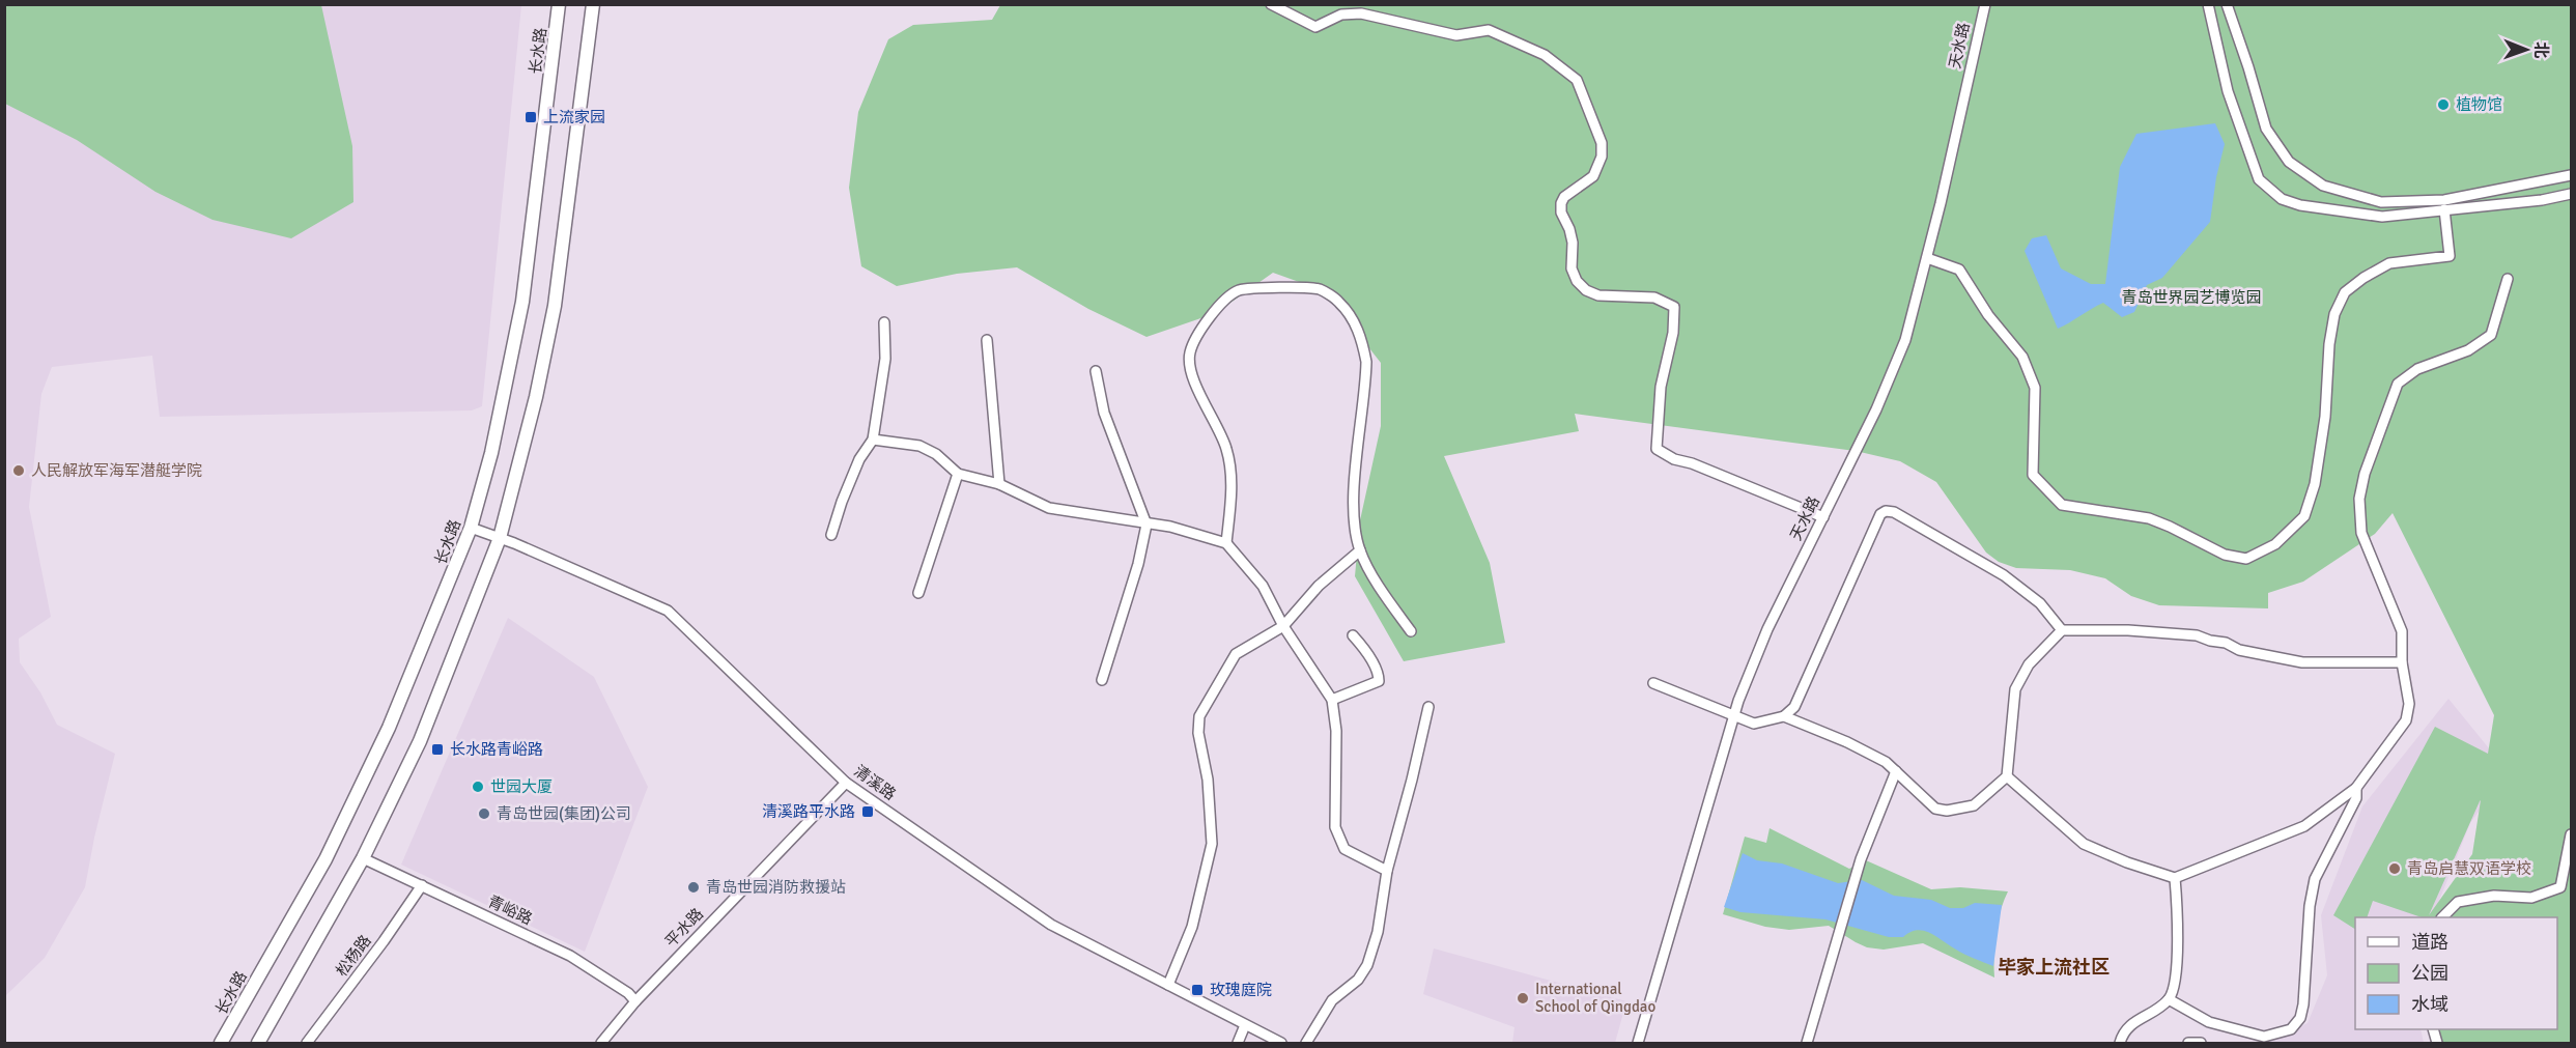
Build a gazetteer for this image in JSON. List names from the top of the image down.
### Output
{
  "streets": {
    "main road": ["长水路"],
    "street": [
      "天水路",
      "清溪路",
      "青峪路",
      "平水路",
      "松杨路"
    ]
  },
  "crossings": [
    ["长水路", "清溪路"],
    ["清溪路", "平水路"],
    ["青峪路", "平水路"],
    ["青峪路", "松杨路"]
  ],
  "districts": ["毕家上流社区"],
  "parks": ["青岛世界园艺博览园"],
  "places": {
    "other": [
      "植物馆",
      "人民解放军海军潜艇学院",
      "世园大厦",
      "青岛世园(集团)公司",
      "青岛启慧双语学校",
      "青岛世园消防救援站",
      "International School of Qingdao"
    ],
    "transit": [
      "上流家园",
      "长水路青峪路",
      "清溪路平水路",
      "玫瑰庭院"
    ]
  },
  "legend": ["道路", "公园", "水域"],
  "north": "right"
}
